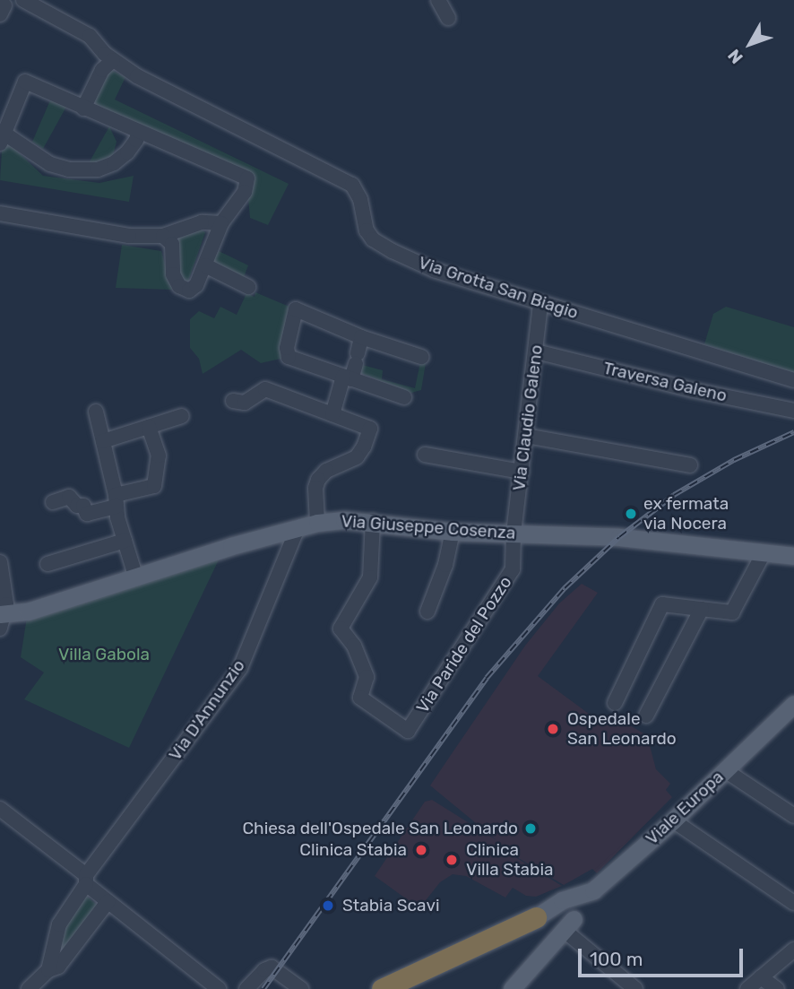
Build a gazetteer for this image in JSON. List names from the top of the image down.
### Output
{
  "streets": {
    "main road": ["Via Giuseppe Cosenza", "Viale Europa"],
    "street": [
      "Via Grotta San Biagio",
      "Traversa Galeno",
      "Via Claudio Galeno",
      "Via Paride del Pozzo",
      "Via D'Annunzio"
    ]
  },
  "crossings": [
    ["Via Grotta San Biagio", "Via Claudio Galeno"],
    ["Traversa Galeno", "Via Claudio Galeno"],
    ["Via Claudio Galeno", "Via Giuseppe Cosenza"],
    ["Via Claudio Galeno", "Via Paride del Pozzo"],
    ["Via Giuseppe Cosenza", "Via Paride del Pozzo"],
    ["Via Giuseppe Cosenza", "Via D'Annunzio"]
  ],
  "parks": ["Villa Gabola"],
  "places": [
    "ex fermata via Nocera",
    "Ospedale San Leonardo",
    "Chiesa dell'Ospedale San Leonardo",
    "Clinica Stabia",
    "Clinica Villa Stabia",
    "Stabia Scavi"
  ],
  "scale_bar": "100 m",
  "north": "bottom left"
}
